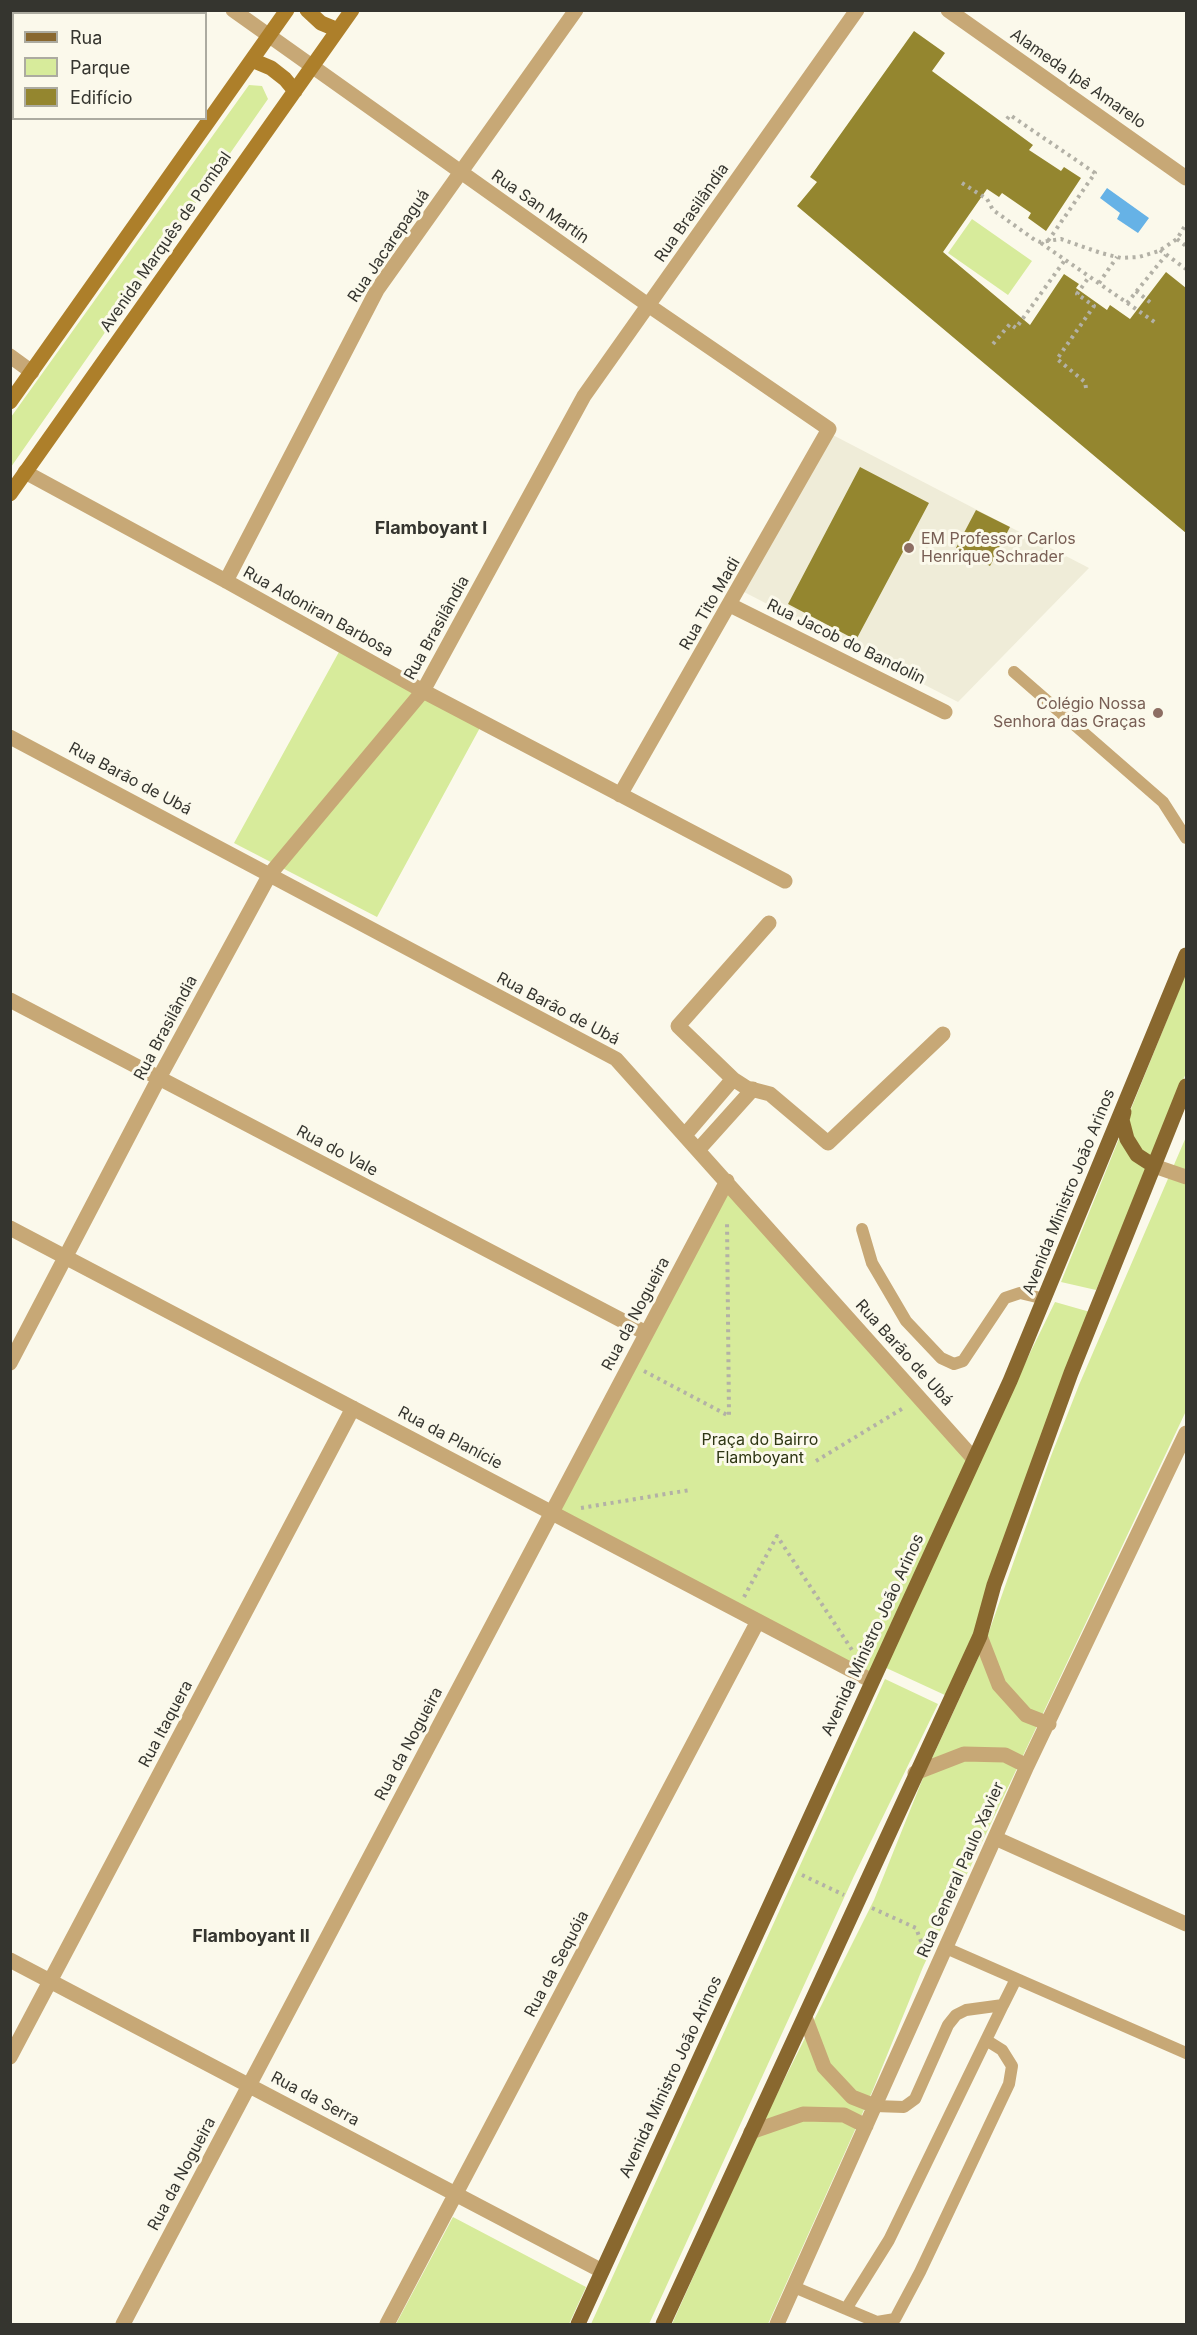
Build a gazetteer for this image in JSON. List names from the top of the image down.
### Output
{
  "streets": {
    "main road": ["Avenida Marquês de Pombal", "Avenida Ministro João Arinos"],
    "street": [
      "Alameda Ipê Amarelo",
      "Rua San Martín",
      "Rua Brasilândia",
      "Rua Jacarepaguá",
      "Rua Tito Madi",
      "Rua Adoniran Barbosa",
      "Rua Jacob do Bandolin",
      "Rua Barão de Ubá",
      "Rua do Vale",
      "Rua da Nogueira",
      "Rua da Planície",
      "Rua Itaquera",
      "Rua General Paulo Xavier",
      "Rua da Sequóia",
      "Rua da Serra"
    ]
  },
  "crossings": [
    ["Rua San Martín", "Rua Brasilândia"],
    ["Rua San Martín", "Avenida Marquês de Pombal"],
    ["Rua San Martín", "Rua Jacarepaguá"],
    ["Rua San Martín", "Rua Tito Madi"],
    ["Rua Brasilândia", "Rua Adoniran Barbosa"],
    ["Rua Brasilândia", "Rua Barão de Ubá"],
    ["Rua Brasilândia", "Rua do Vale"],
    ["Rua Brasilândia", "Rua da Planície"],
    ["Avenida Marquês de Pombal", "Rua Adoniran Barbosa"],
    ["Rua Jacarepaguá", "Rua Adoniran Barbosa"],
    ["Rua Tito Madi", "Rua Adoniran Barbosa"],
    ["Rua Tito Madi", "Rua Jacob do Bandolin"],
    ["Rua Barão de Ubá", "Avenida Ministro João Arinos"],
    ["Rua Barão de Ubá", "Rua da Nogueira"],
    ["Rua do Vale", "Rua da Nogueira"],
    ["Avenida Ministro João Arinos", "Rua da Planície"],
    ["Avenida Ministro João Arinos", "Rua da Serra"],
    ["Rua da Nogueira", "Rua da Planície"],
    ["Rua da Nogueira", "Rua da Serra"],
    ["Rua da Planície", "Rua Itaquera"],
    ["Rua da Planície", "Rua da Sequóia"],
    ["Rua Itaquera", "Rua da Serra"],
    ["Rua da Sequóia", "Rua da Serra"]
  ],
  "districts": ["Flamboyant I", "Flamboyant II"],
  "parks": ["Praça do Bairro Flamboyant"],
  "places": ["EM Professor Carlos Henrique Schrader", "Colégio Nossa Senhora das Graças"],
  "legend": ["Rua", "Parque", "Edifício"]
}
